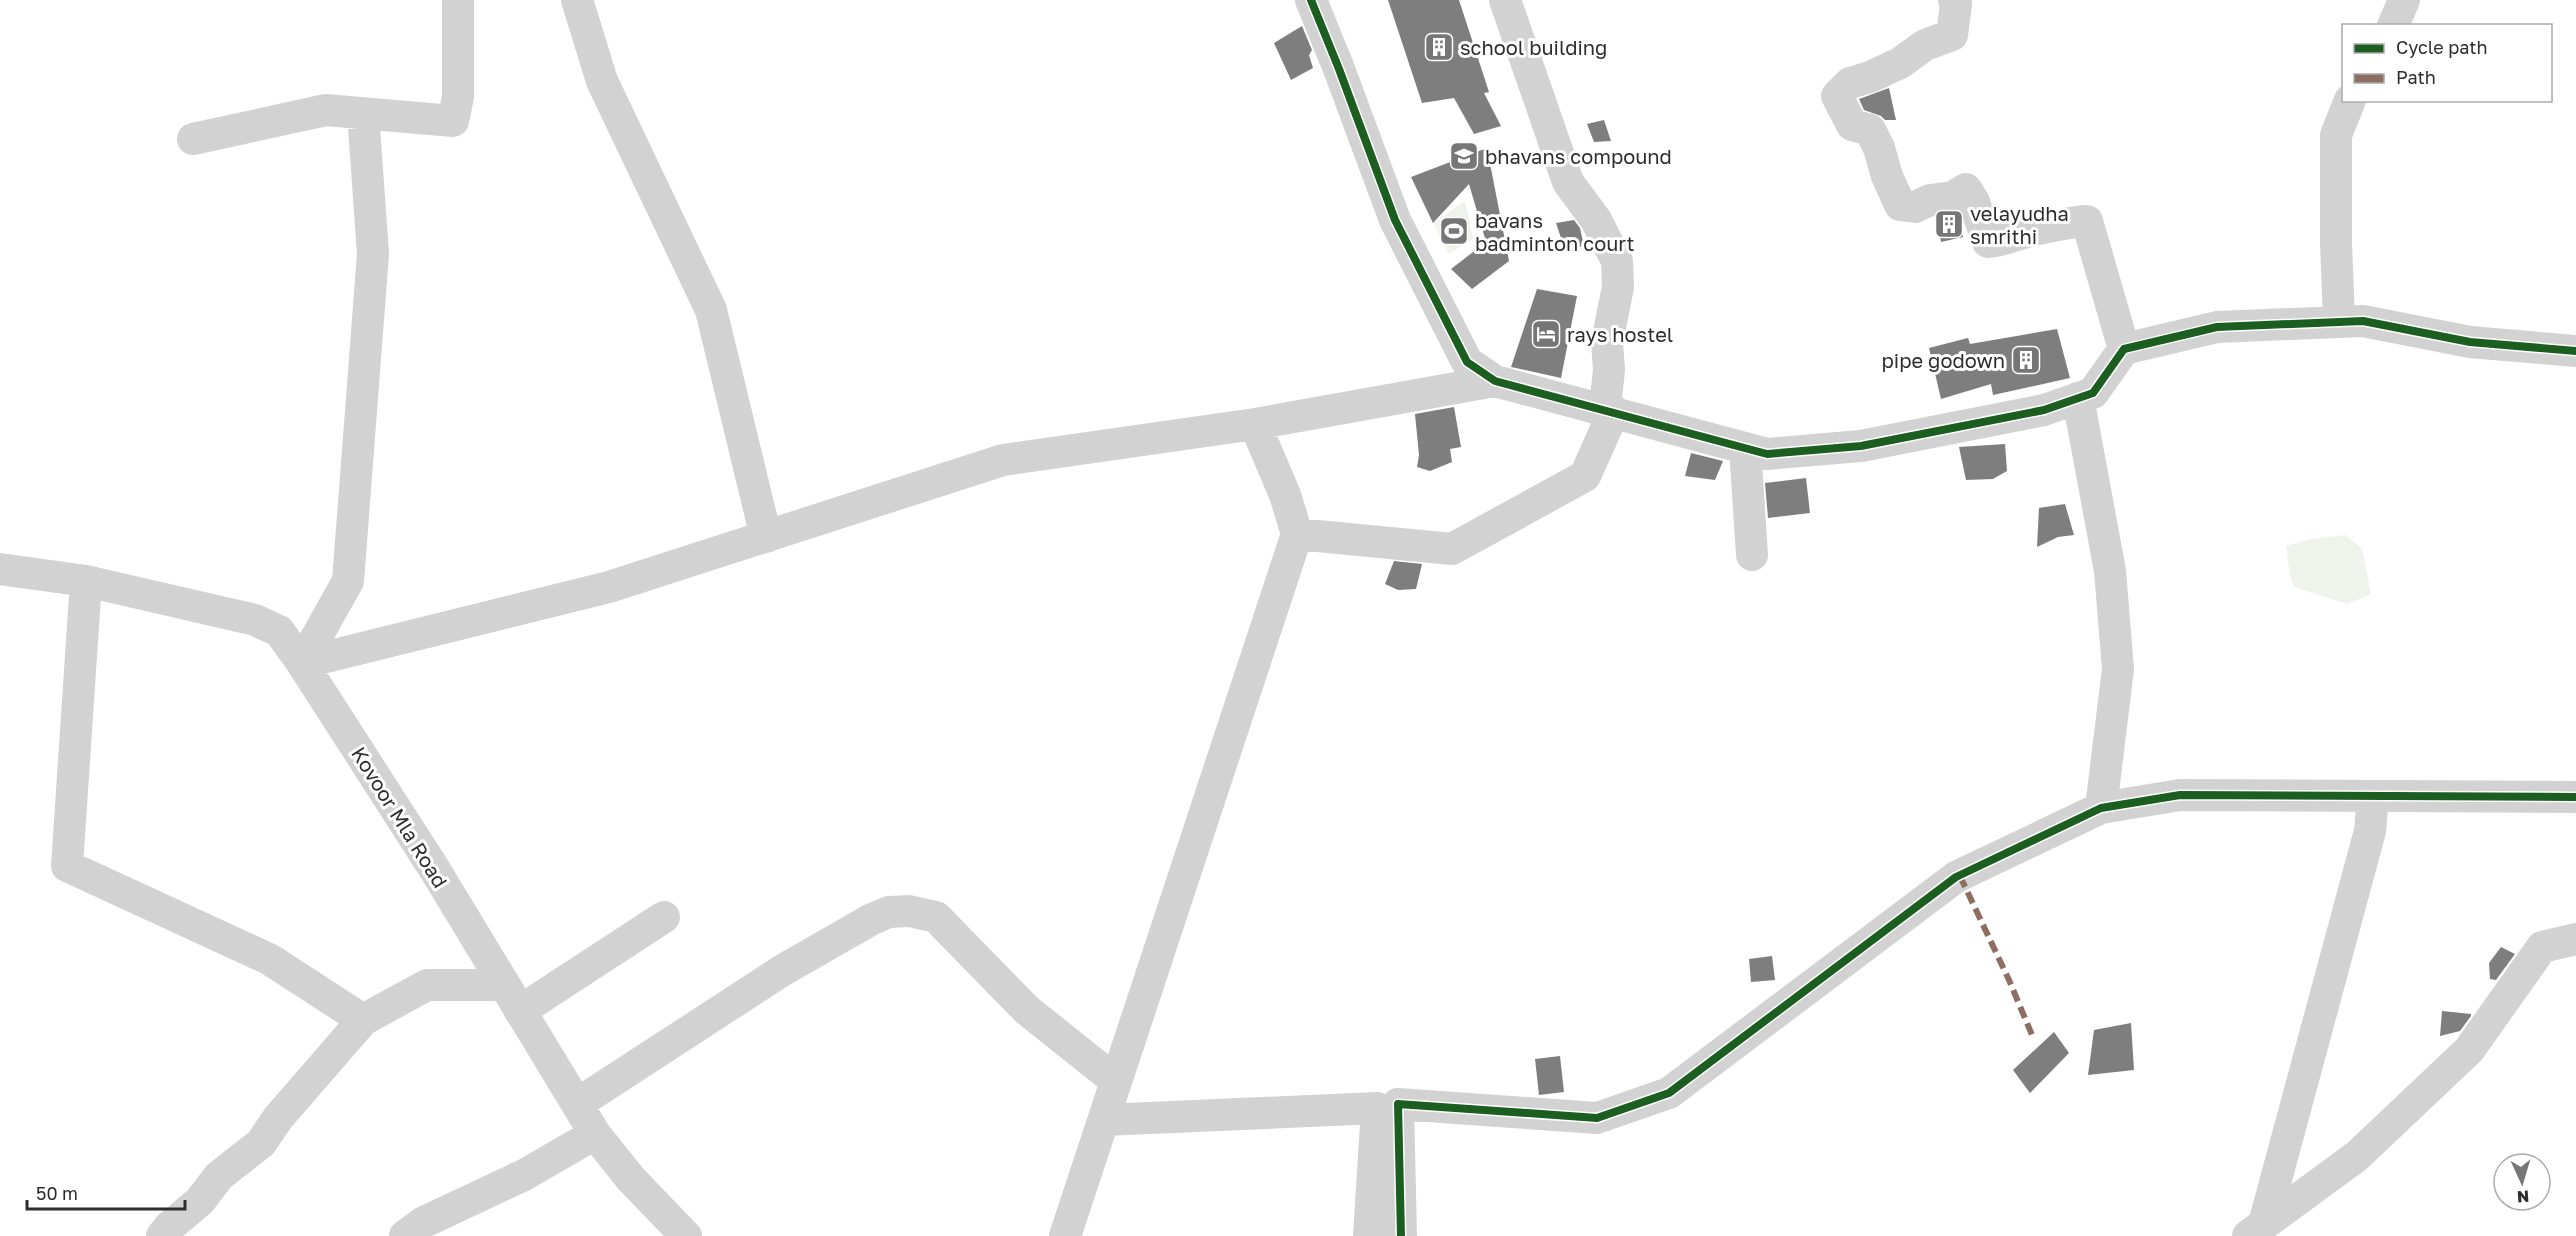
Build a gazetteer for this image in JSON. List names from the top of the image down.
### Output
{
  "streets": {
    "street": ["Kovoor Mla Road"]
  },
  "places": {
    "building": ["school building", "velayudha smrithi", "pipe godown"],
    "school or university": ["bhavans compound"],
    "sports": ["bavans badminton court"],
    "hotel": ["rays hostel"]
  },
  "legend": ["Cycle path", "Path"],
  "scale_bar": "50 m",
  "north": "bottom"
}
